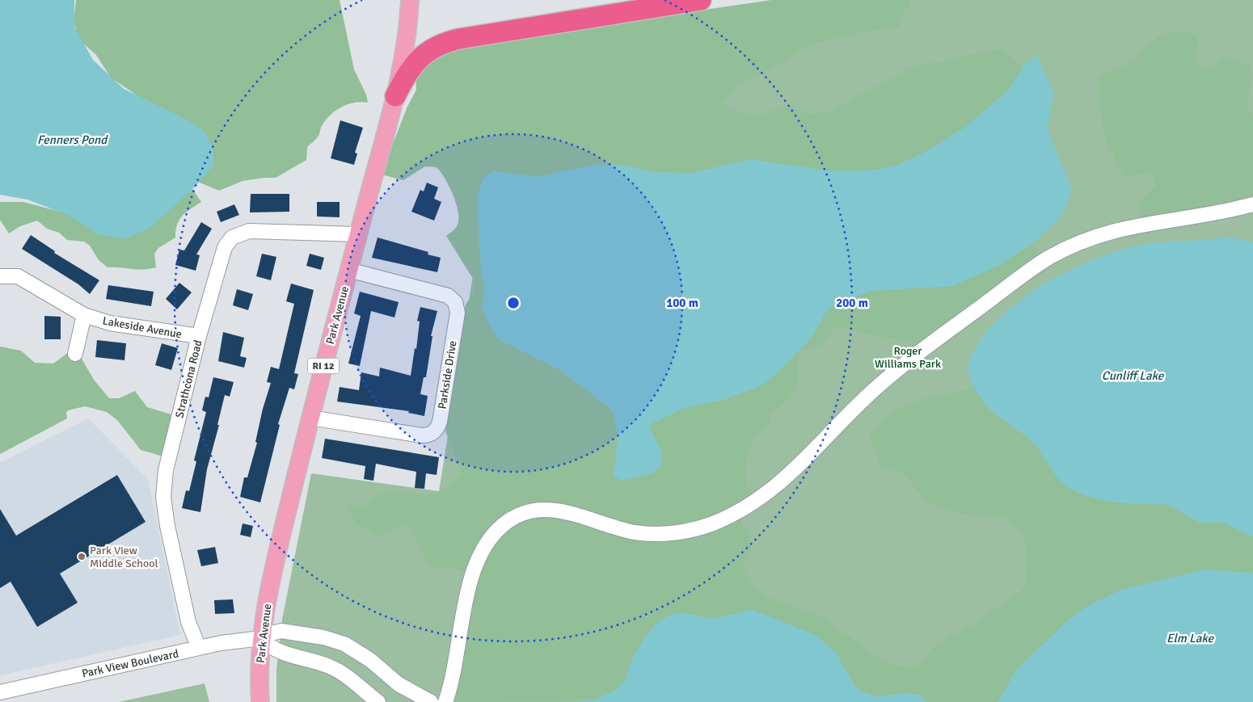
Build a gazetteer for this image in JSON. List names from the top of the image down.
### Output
{
  "streets": {
    "main road": ["Park Avenue", "RI 12"],
    "street": [
      "Lakeside Avenue",
      "Parkside Drive",
      "Strathcona Road",
      "Park View Boulevard"
    ]
  },
  "crossings": [
    ["Park Avenue", "Parkside Drive"],
    ["Park Avenue", "Strathcona Road"],
    ["Park Avenue", "Park View Boulevard"],
    ["Lakeside Avenue", "Strathcona Road"],
    ["Strathcona Road", "Park View Boulevard"]
  ],
  "water": ["Fenners Pond", "Cunliff Lake", "Elm Lake"],
  "parks": ["Roger Williams Park"],
  "places": ["Park View Middle School"],
  "rings": ["100 m", "200 m"]
}
